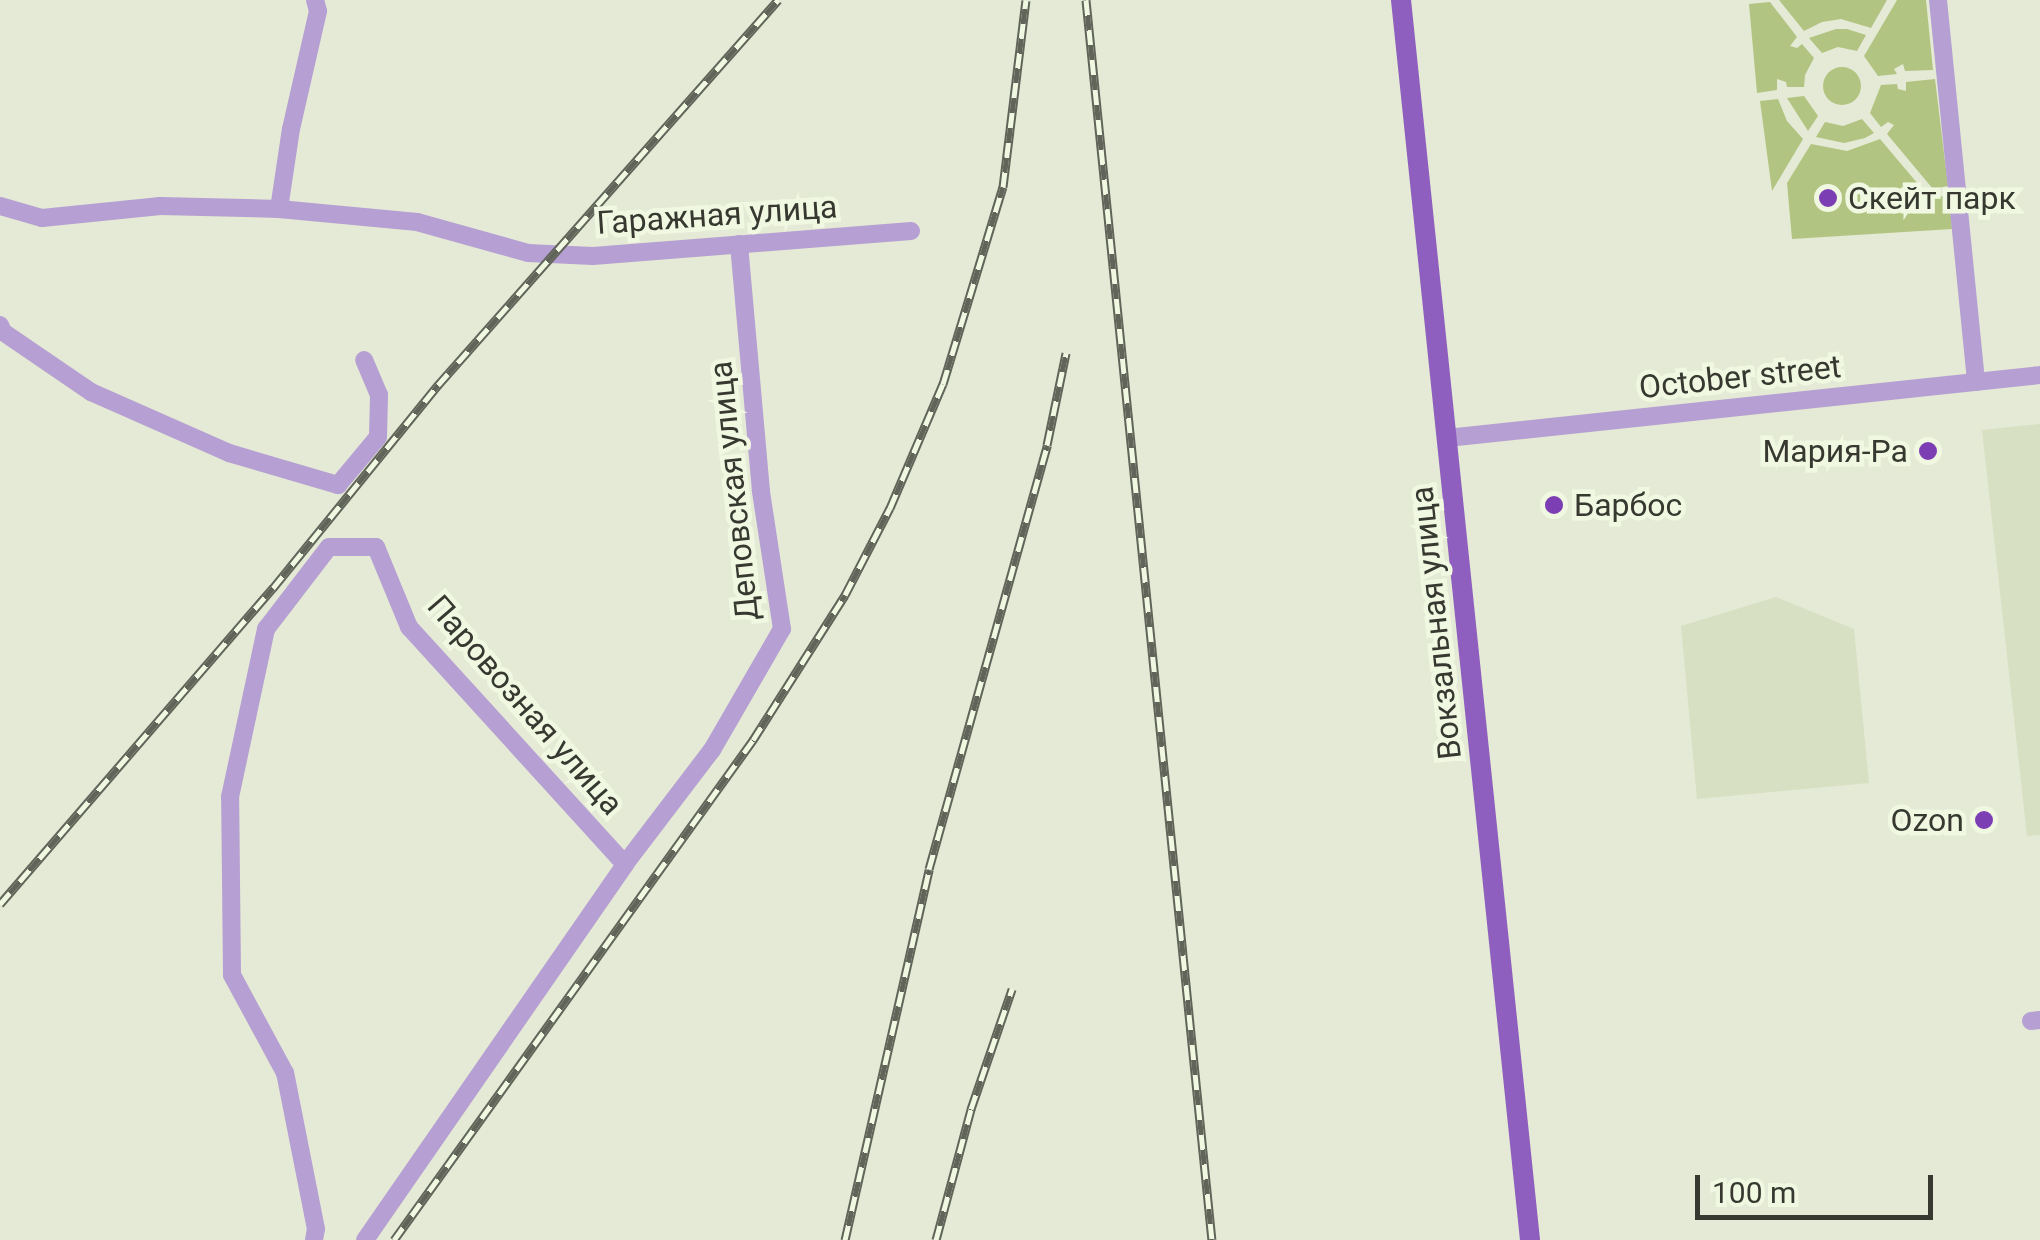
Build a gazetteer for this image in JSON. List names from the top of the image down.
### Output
{
  "streets": {
    "main road": ["Вокзальная улица"],
    "street": [
      "Гаражная улица",
      "October street",
      "Деповская улица",
      "Паровозная улица"
    ]
  },
  "crossings": [
    ["Гаражная улица", "Деповская улица"],
    ["October street", "Вокзальная улица"],
    ["Деповская улица", "Паровозная улица"]
  ],
  "places": [
    "Скейт парк",
    "Мария-Ра",
    "Барбос",
    "Ozon"
  ],
  "scale_bar": "100 m"
}
